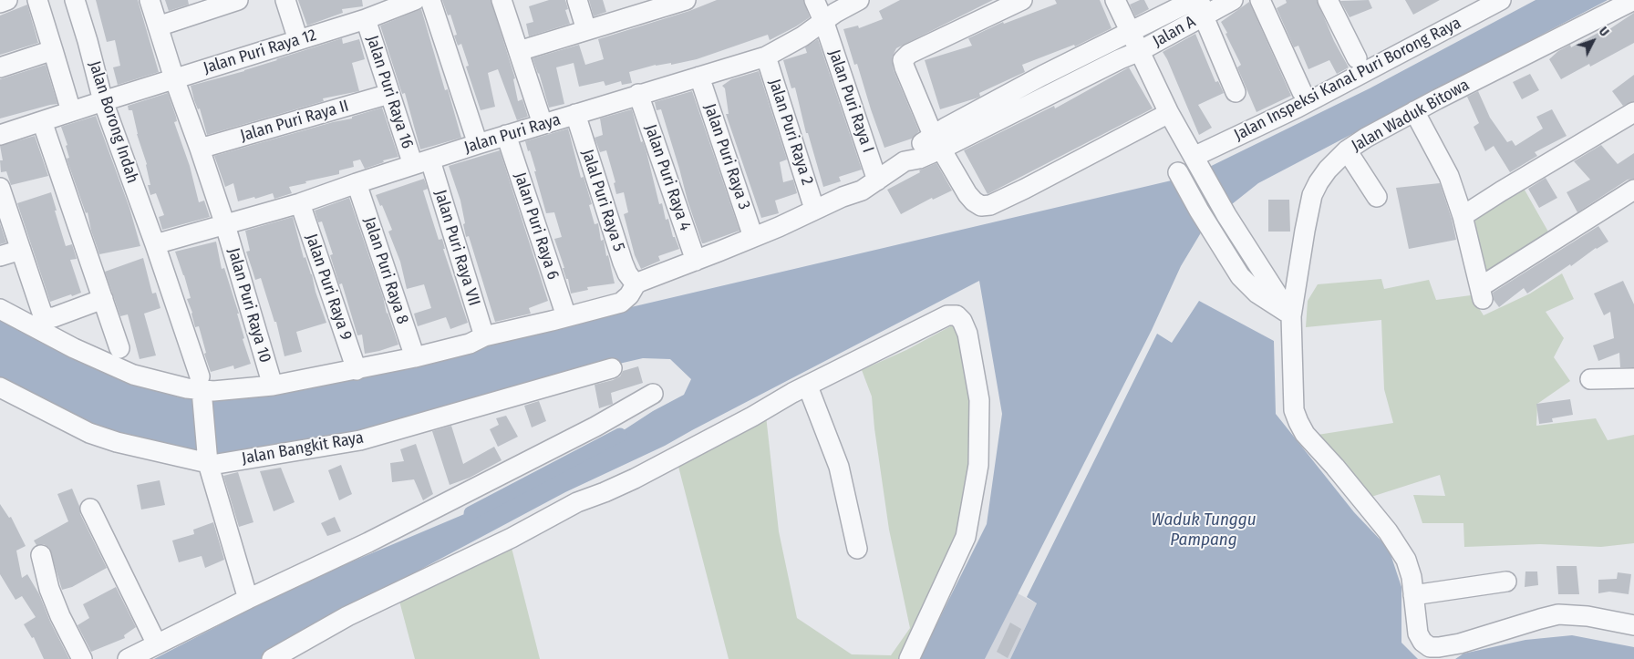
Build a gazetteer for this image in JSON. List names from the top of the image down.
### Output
{
  "streets": {
    "street": [
      "Jalan A",
      "Jalan Puri Raya 12",
      "Jalan Inspeksi Kanal Puri Borong Raya",
      "Jalan Puri Raya 16",
      "Jalan Puri Raya I",
      "Jalan Waduk Bitowa",
      "Jalan Puri Raya II",
      "Jalan Borong Indah",
      "Jalan Puri Raya 2",
      "Jalan Puri Raya",
      "Jalan Puri Raya 3",
      "Jalan Puri Raya 4",
      "Jalal Puri Raya 5",
      "Jalan Puri Raya 6",
      "Jalan Puri Raya VII",
      "Jalan Puri Raya 8",
      "Jalan Puri Raya 9",
      "Jalan Puri Raya 10",
      "Jalan Bangkit Raya"
    ]
  },
  "crossings": [
    ["Jalan Puri Raya 12", "Jalan Puri Raya 16"],
    ["Jalan Puri Raya 12", "Jalan Borong Indah"],
    ["Jalan Puri Raya 12", "Jalan Puri Raya 10"],
    ["Jalan Puri Raya 16", "Jalan Puri Raya II"],
    ["Jalan Puri Raya 16", "Jalan Puri Raya"],
    ["Jalan Puri Raya 16", "Jalan Puri Raya VII"],
    ["Jalan Puri Raya I", "Jalan Puri Raya"],
    ["Jalan Puri Raya II", "Jalan Puri Raya 10"],
    ["Jalan Borong Indah", "Jalan Puri Raya"],
    ["Jalan Borong Indah", "Jalan Bangkit Raya"],
    ["Jalan Puri Raya 2", "Jalan Puri Raya"],
    ["Jalan Puri Raya", "Jalan Puri Raya 3"],
    ["Jalan Puri Raya", "Jalan Puri Raya 4"],
    ["Jalan Puri Raya", "Jalal Puri Raya 5"],
    ["Jalan Puri Raya", "Jalan Puri Raya 6"],
    ["Jalan Puri Raya", "Jalan Puri Raya VII"],
    ["Jalan Puri Raya", "Jalan Puri Raya 8"],
    ["Jalan Puri Raya", "Jalan Puri Raya 9"],
    ["Jalan Puri Raya", "Jalan Puri Raya 10"]
  ],
  "water": ["Waduk Tunggu Pampang"],
  "north": "top right"
}
